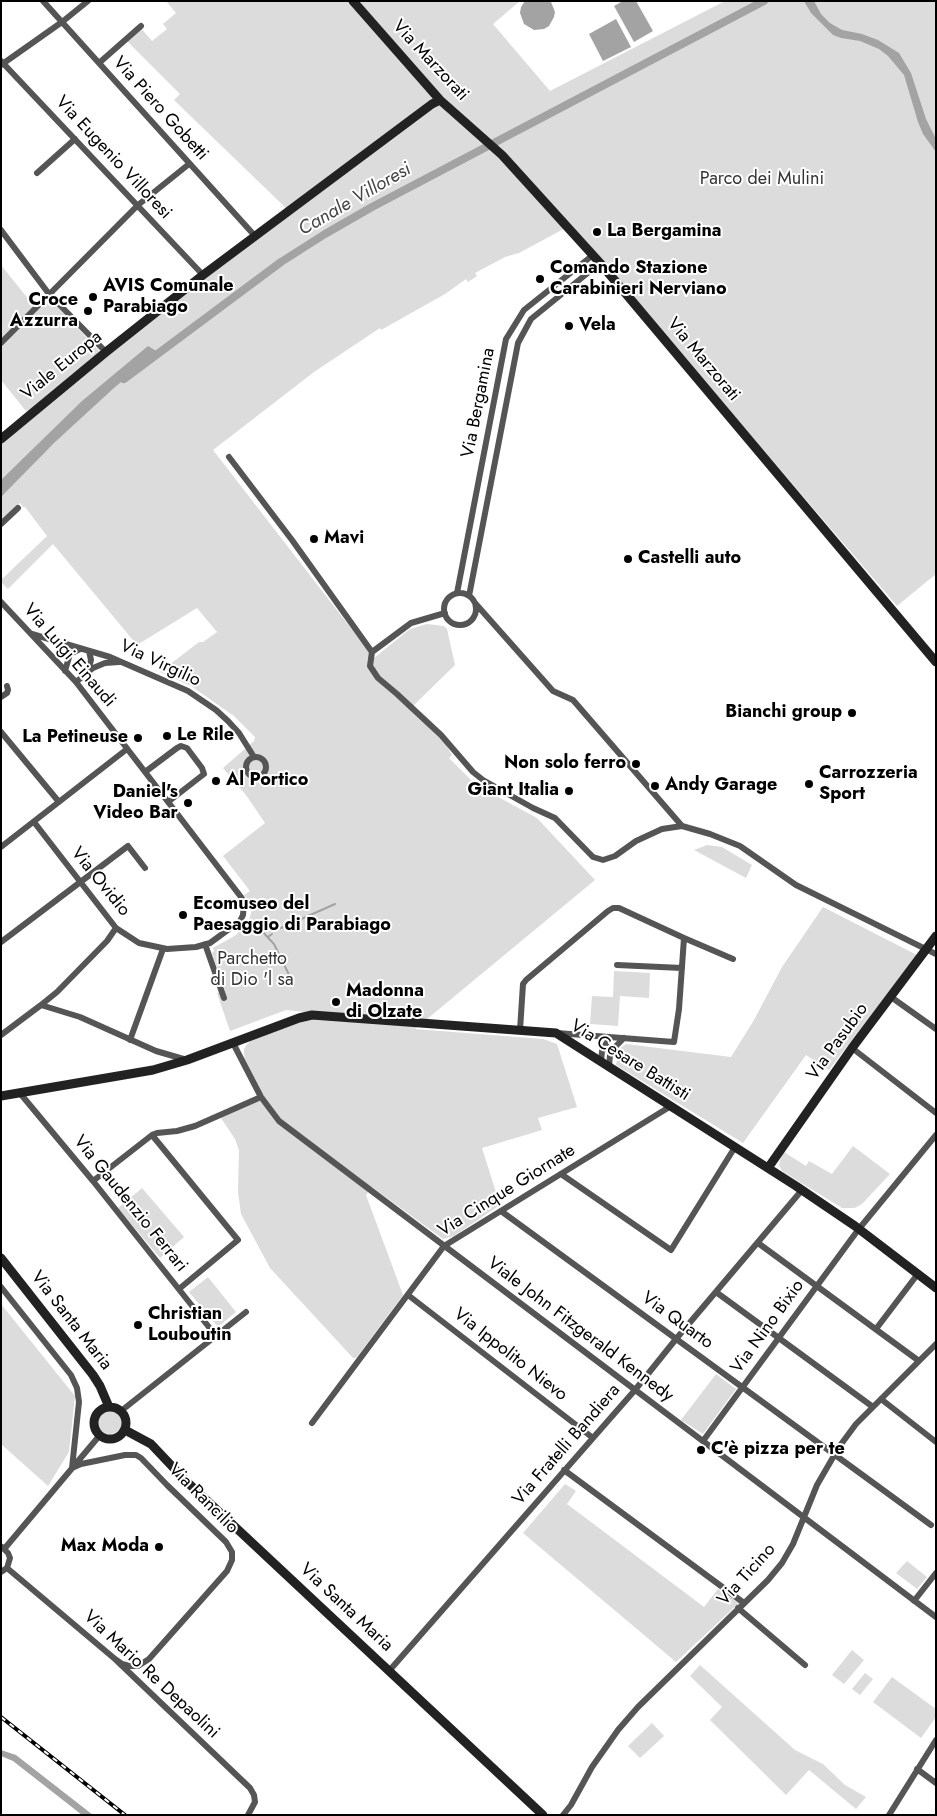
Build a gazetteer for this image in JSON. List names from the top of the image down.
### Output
{
  "streets": {
    "street": [
      "Via Marzorati",
      "Via Piero Gobetti",
      "Via Eugenio Villoresi",
      "Viale Europa",
      "Via Bergamina",
      "Via Luigi Einaudi",
      "Via Virgilio",
      "Via Ovidio",
      "Via Pasubio",
      "Via Cesare Battisti",
      "Via Cinque Giornate",
      "Via Gaudenzio Ferrari",
      "Via Santa Maria",
      "Via Quarto",
      "Via Nino Bixio",
      "Viale John Fitzgerald Kennedy",
      "Via Ippolito Nievo",
      "Via Fratelli Bandiera",
      "Via Rancilio",
      "Via Ticino",
      "Via Mario Re Depaolini"
    ]
  },
  "crossings": [
    ["Via Marzorati", "Viale Europa"],
    ["Via Marzorati", "Via Bergamina"],
    ["Via Piero Gobetti", "Viale Europa"],
    ["Via Eugenio Villoresi", "Viale Europa"],
    ["Via Luigi Einaudi", "Via Virgilio"],
    ["Via Luigi Einaudi", "Via Ovidio"],
    ["Via Pasubio", "Via Cesare Battisti"],
    ["Via Cesare Battisti", "Via Cinque Giornate"],
    ["Via Cesare Battisti", "Via Gaudenzio Ferrari"],
    ["Via Cesare Battisti", "Via Nino Bixio"],
    ["Via Cesare Battisti", "Viale John Fitzgerald Kennedy"],
    ["Via Cesare Battisti", "Via Fratelli Bandiera"],
    ["Via Cinque Giornate", "Via Quarto"],
    ["Via Cinque Giornate", "Viale John Fitzgerald Kennedy"],
    ["Via Cinque Giornate", "Via Ippolito Nievo"],
    ["Via Santa Maria", "Via Fratelli Bandiera"],
    ["Via Quarto", "Via Nino Bixio"],
    ["Via Quarto", "Via Fratelli Bandiera"],
    ["Via Quarto", "Via Ticino"],
    ["Via Nino Bixio", "Viale John Fitzgerald Kennedy"],
    ["Viale John Fitzgerald Kennedy", "Via Fratelli Bandiera"],
    ["Viale John Fitzgerald Kennedy", "Via Ticino"],
    ["Via Ippolito Nievo", "Via Fratelli Bandiera"],
    ["Via Rancilio", "Via Mario Re Depaolini"]
  ],
  "water": ["Canale Villoresi"],
  "parks": ["Parco dei Mulini", "Parchetto di Dio 'l sa"],
  "places": [
    "La Bergamina",
    "Comando Stazione Carabinieri Nerviano",
    "AVIS Comunale Parabiago",
    "Croce Azzurra",
    "Vela",
    "Mavi",
    "Castelli auto",
    "Bianchi group",
    "Le Rile",
    "La Petineuse",
    "Non solo ferro",
    "Al Portico",
    "Carrozzeria Sport",
    "Andy Garage",
    "Giant Italia",
    "Daniel's Video Bar",
    "Ecomuseo del Paesaggio di Parabiago",
    "Madonna di Olzate",
    "Christian Louboutin",
    "C'è pizza per te",
    "Max Moda"
  ]
}
